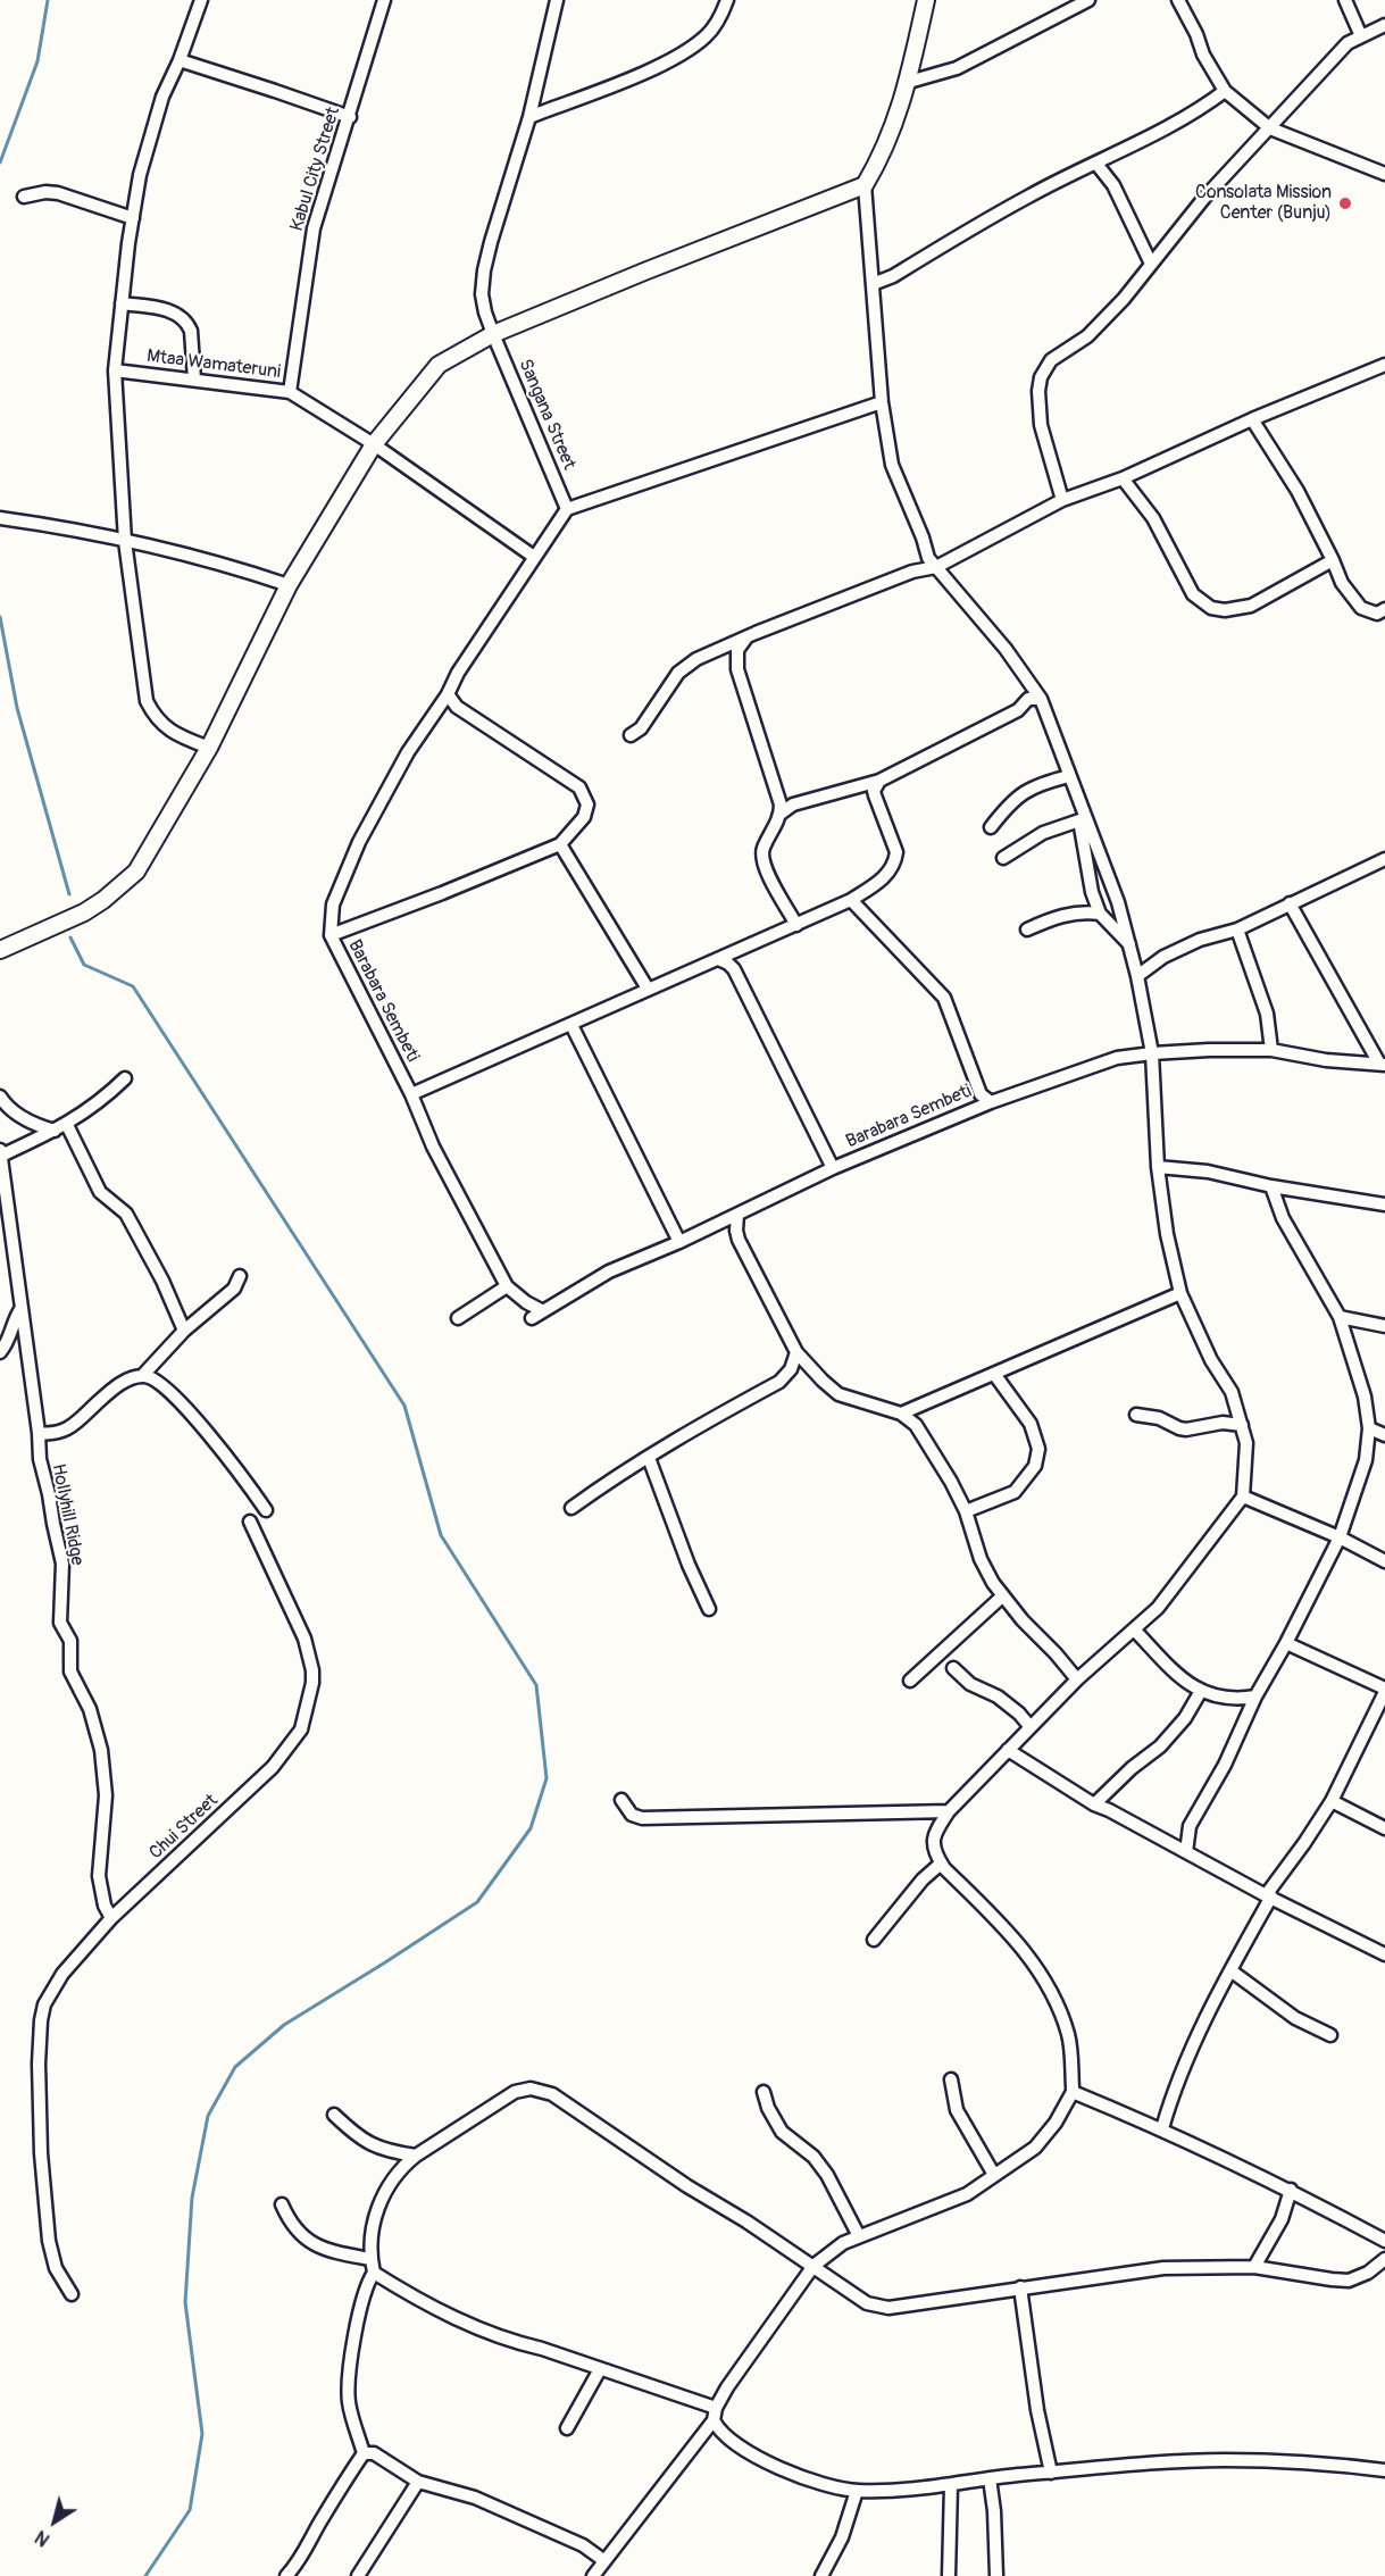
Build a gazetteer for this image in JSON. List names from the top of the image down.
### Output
{
  "streets": {
    "street": [
      "Kabul City Street",
      "Mtaa Wamateruni",
      "Sangana Street",
      "Barabara Sembeti",
      "Hollyhill Ridge",
      "Chui Street"
    ]
  },
  "crossings": [
    ["Kabul City Street", "Mtaa Wamateruni"],
    ["Mtaa Wamateruni", "Barabara Sembeti"],
    ["Sangana Street", "Barabara Sembeti"],
    ["Hollyhill Ridge", "Chui Street"]
  ],
  "places": ["Consolata Mission Center (Bunju)"],
  "north": "bottom left"
}
